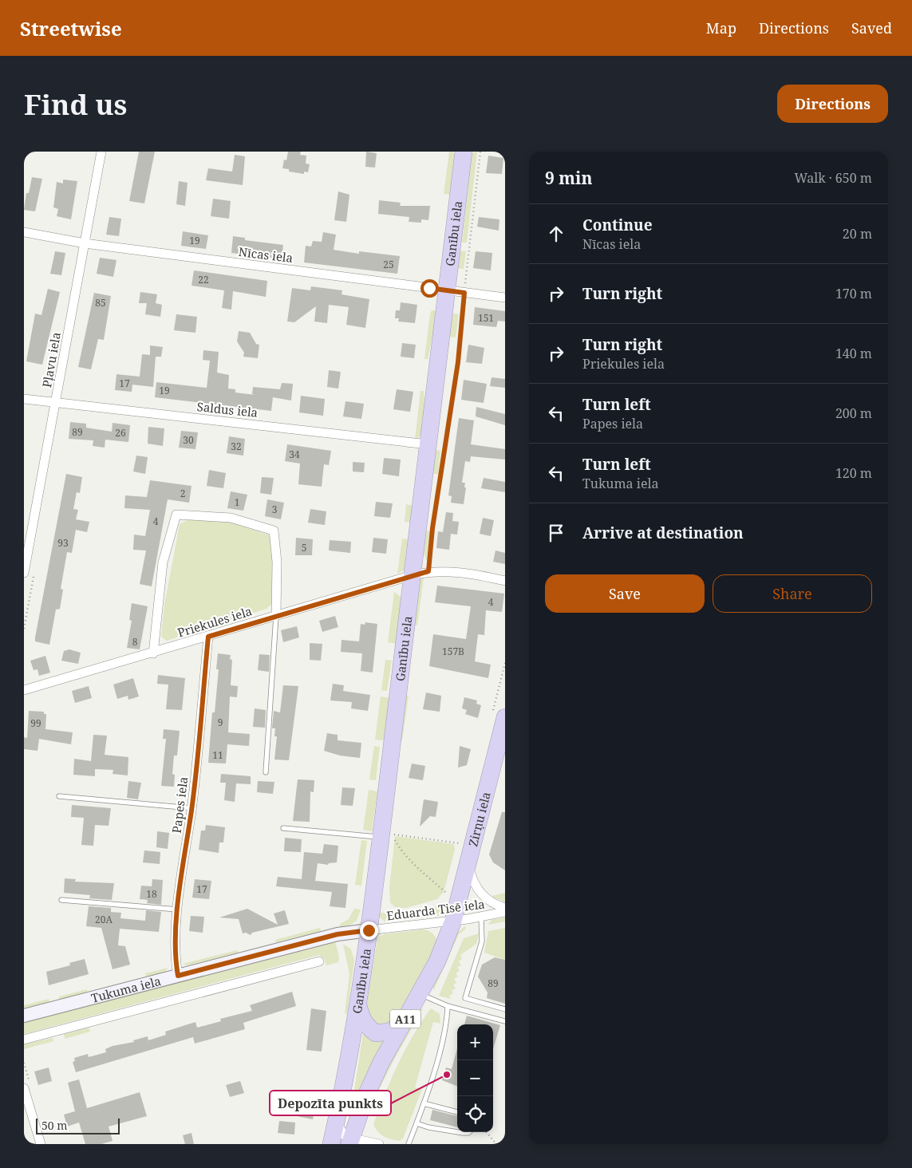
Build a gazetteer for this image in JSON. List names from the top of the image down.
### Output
{
  "streets": {
    "highway": ["Ganību iela", "Zirņu iela", "A11"],
    "street": [
      "Nīcas iela",
      "Pļavu iela",
      "Saldus iela",
      "Priekules iela",
      "Papes iela",
      "Eduarda Tisē iela",
      "Tukuma iela"
    ]
  },
  "crossings": [
    ["Ganību iela", "Nīcas iela"],
    ["Ganību iela", "Saldus iela"],
    ["Ganību iela", "Priekules iela"],
    ["Ganību iela", "Eduarda Tisē iela"],
    ["Ganību iela", "Tukuma iela"],
    ["Nīcas iela", "Pļavu iela"],
    ["Pļavu iela", "Saldus iela"],
    ["Priekules iela", "Papes iela"],
    ["Papes iela", "Tukuma iela"],
    ["Zirņu iela", "Eduarda Tisē iela"],
    ["Zirņu iela", "A11"],
    ["Eduarda Tisē iela", "Tukuma iela"],
    ["Eduarda Tisē iela", "A11"]
  ],
  "places": ["Depozīta punkts"],
  "house_numbers": [
    "19",
    "25",
    "22",
    "85",
    "151",
    "17",
    "19",
    "89",
    "26",
    "30",
    "32",
    "34",
    "2",
    "1",
    "3",
    "4",
    "93",
    "5",
    "4",
    "8",
    "157B",
    "9",
    "99",
    "11",
    "17",
    "18",
    "20A",
    "89"
  ],
  "scale_bar": "50 m",
  "page": {
    "header": "Streetwise",
    "nav": ["Map", "Directions", "Saved"],
    "buttons": [
      "Directions",
      ["Save", "Share"]
    ],
    "title": "Find us",
    "heading": ["9 min", "Walk · 650 m"],
    "list": [
      ["Continue", "Nīcas iela", "20 m"],
      ["Turn right", "170 m"],
      ["Turn right", "Priekules iela", "140 m"],
      ["Turn left", "Papes iela", "200 m"],
      ["Turn left", "Tukuma iela", "120 m"],
      "Arrive at destination"
    ],
    "map_buttons": ["+", "−"],
    "scale": "50 m"
  }
}
